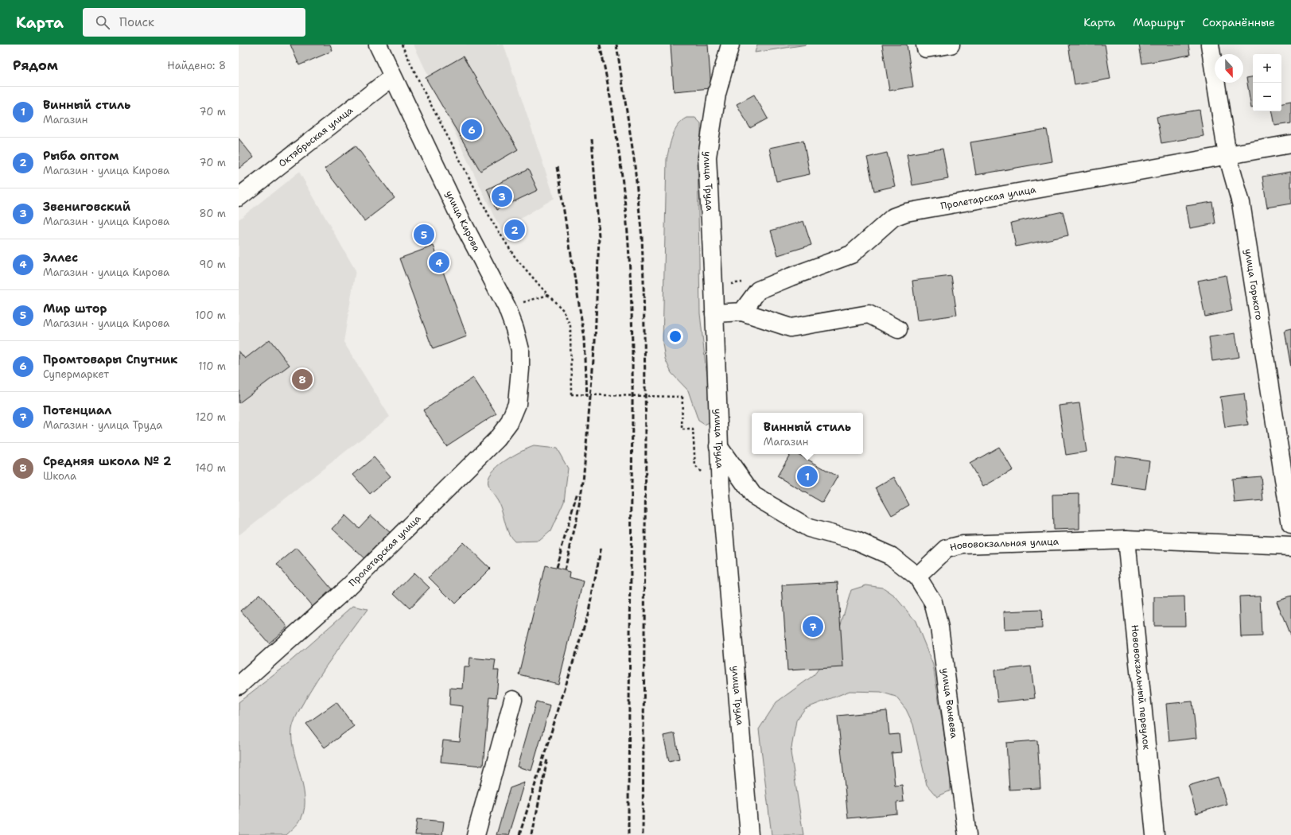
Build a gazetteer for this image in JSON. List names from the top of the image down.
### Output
{
  "streets": {
    "street": [
      "Октябрьская улица",
      "улица Труда",
      "Пролетарская улица",
      "улица Кирова",
      "улица Горького",
      "Нововокзальная улица",
      "Нововокзальный переулок",
      "улица Ванеева"
    ]
  },
  "crossings": [
    ["Октябрьская улица", "улица Кирова"],
    ["Пролетарская улица", "улица Кирова"],
    ["Пролетарская улица", "улица Горького"],
    ["Нововокзальная улица", "Нововокзальный переулок"],
    ["Нововокзальная улица", "улица Ванеева"]
  ],
  "north": "bottom",
  "page": {
    "header": "Карта",
    "search": "Поиск",
    "nav": ["Карта", "Маршрут", "Сохранённые"],
    "heading": ["Рядом", "Найдено: 8"],
    "map_buttons": ["+", "−"],
    "list": [
      {
        "mark": "1",
        "name": "Винный стиль",
        "note": "Магазин",
        "value": "70 m"
      },
      {
        "mark": "2",
        "name": "Рыба оптом",
        "note": "Магазин · улица Кирова",
        "value": "70 m"
      },
      {
        "mark": "3",
        "name": "Звениговский",
        "note": "Магазин · улица Кирова",
        "value": "80 m"
      },
      {
        "mark": "4",
        "name": "Эллес",
        "note": "Магазин · улица Кирова",
        "value": "90 m"
      },
      {
        "mark": "5",
        "name": "Мир штор",
        "note": "Магазин · улица Кирова",
        "value": "100 m"
      },
      {
        "mark": "6",
        "name": "Промтовары Спутник",
        "note": "Супермаркет",
        "value": "110 m"
      },
      {
        "mark": "7",
        "name": "Потенциал",
        "note": "Магазин · улица Труда",
        "value": "120 m"
      },
      {
        "mark": "8",
        "name": "Средняя школа № 2",
        "note": "Школа",
        "value": "140 m"
      }
    ],
    "pins": [
      "6",
      "3",
      "2",
      "5",
      "4",
      "8",
      "1",
      "7"
    ],
    "popup": ["Винный стиль", "Магазин"]
  }
}
